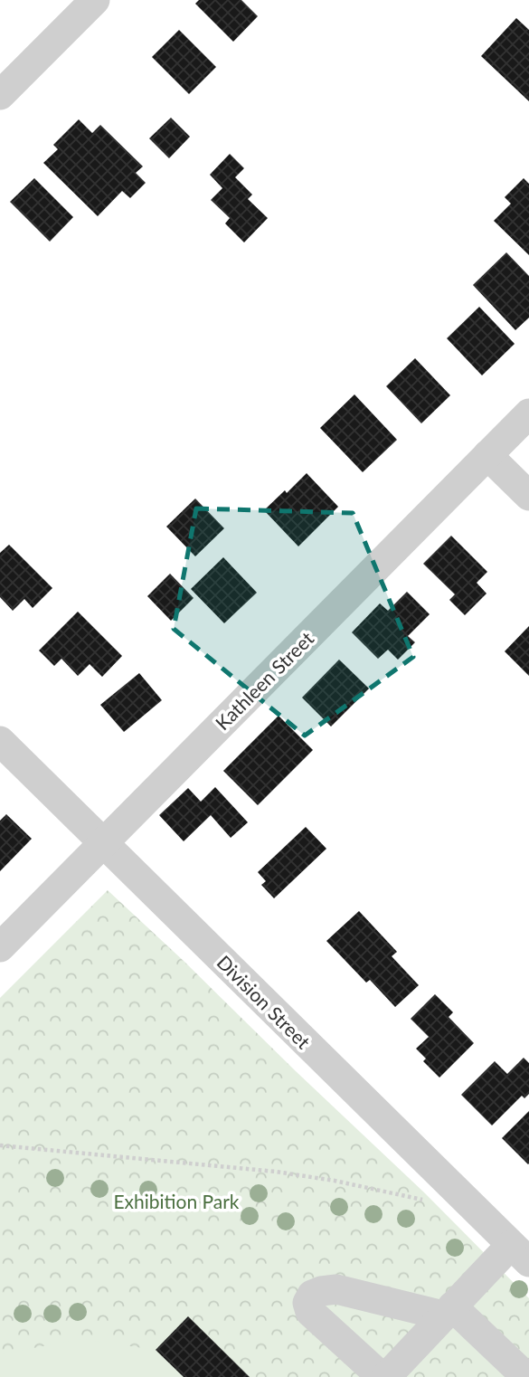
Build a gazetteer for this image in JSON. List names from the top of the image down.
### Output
{
  "streets": {
    "street": ["Kathleen Street", "Division Street"]
  },
  "crossings": [
    ["Kathleen Street", "Division Street"]
  ],
  "parks": ["Exhibition Park"]
}
